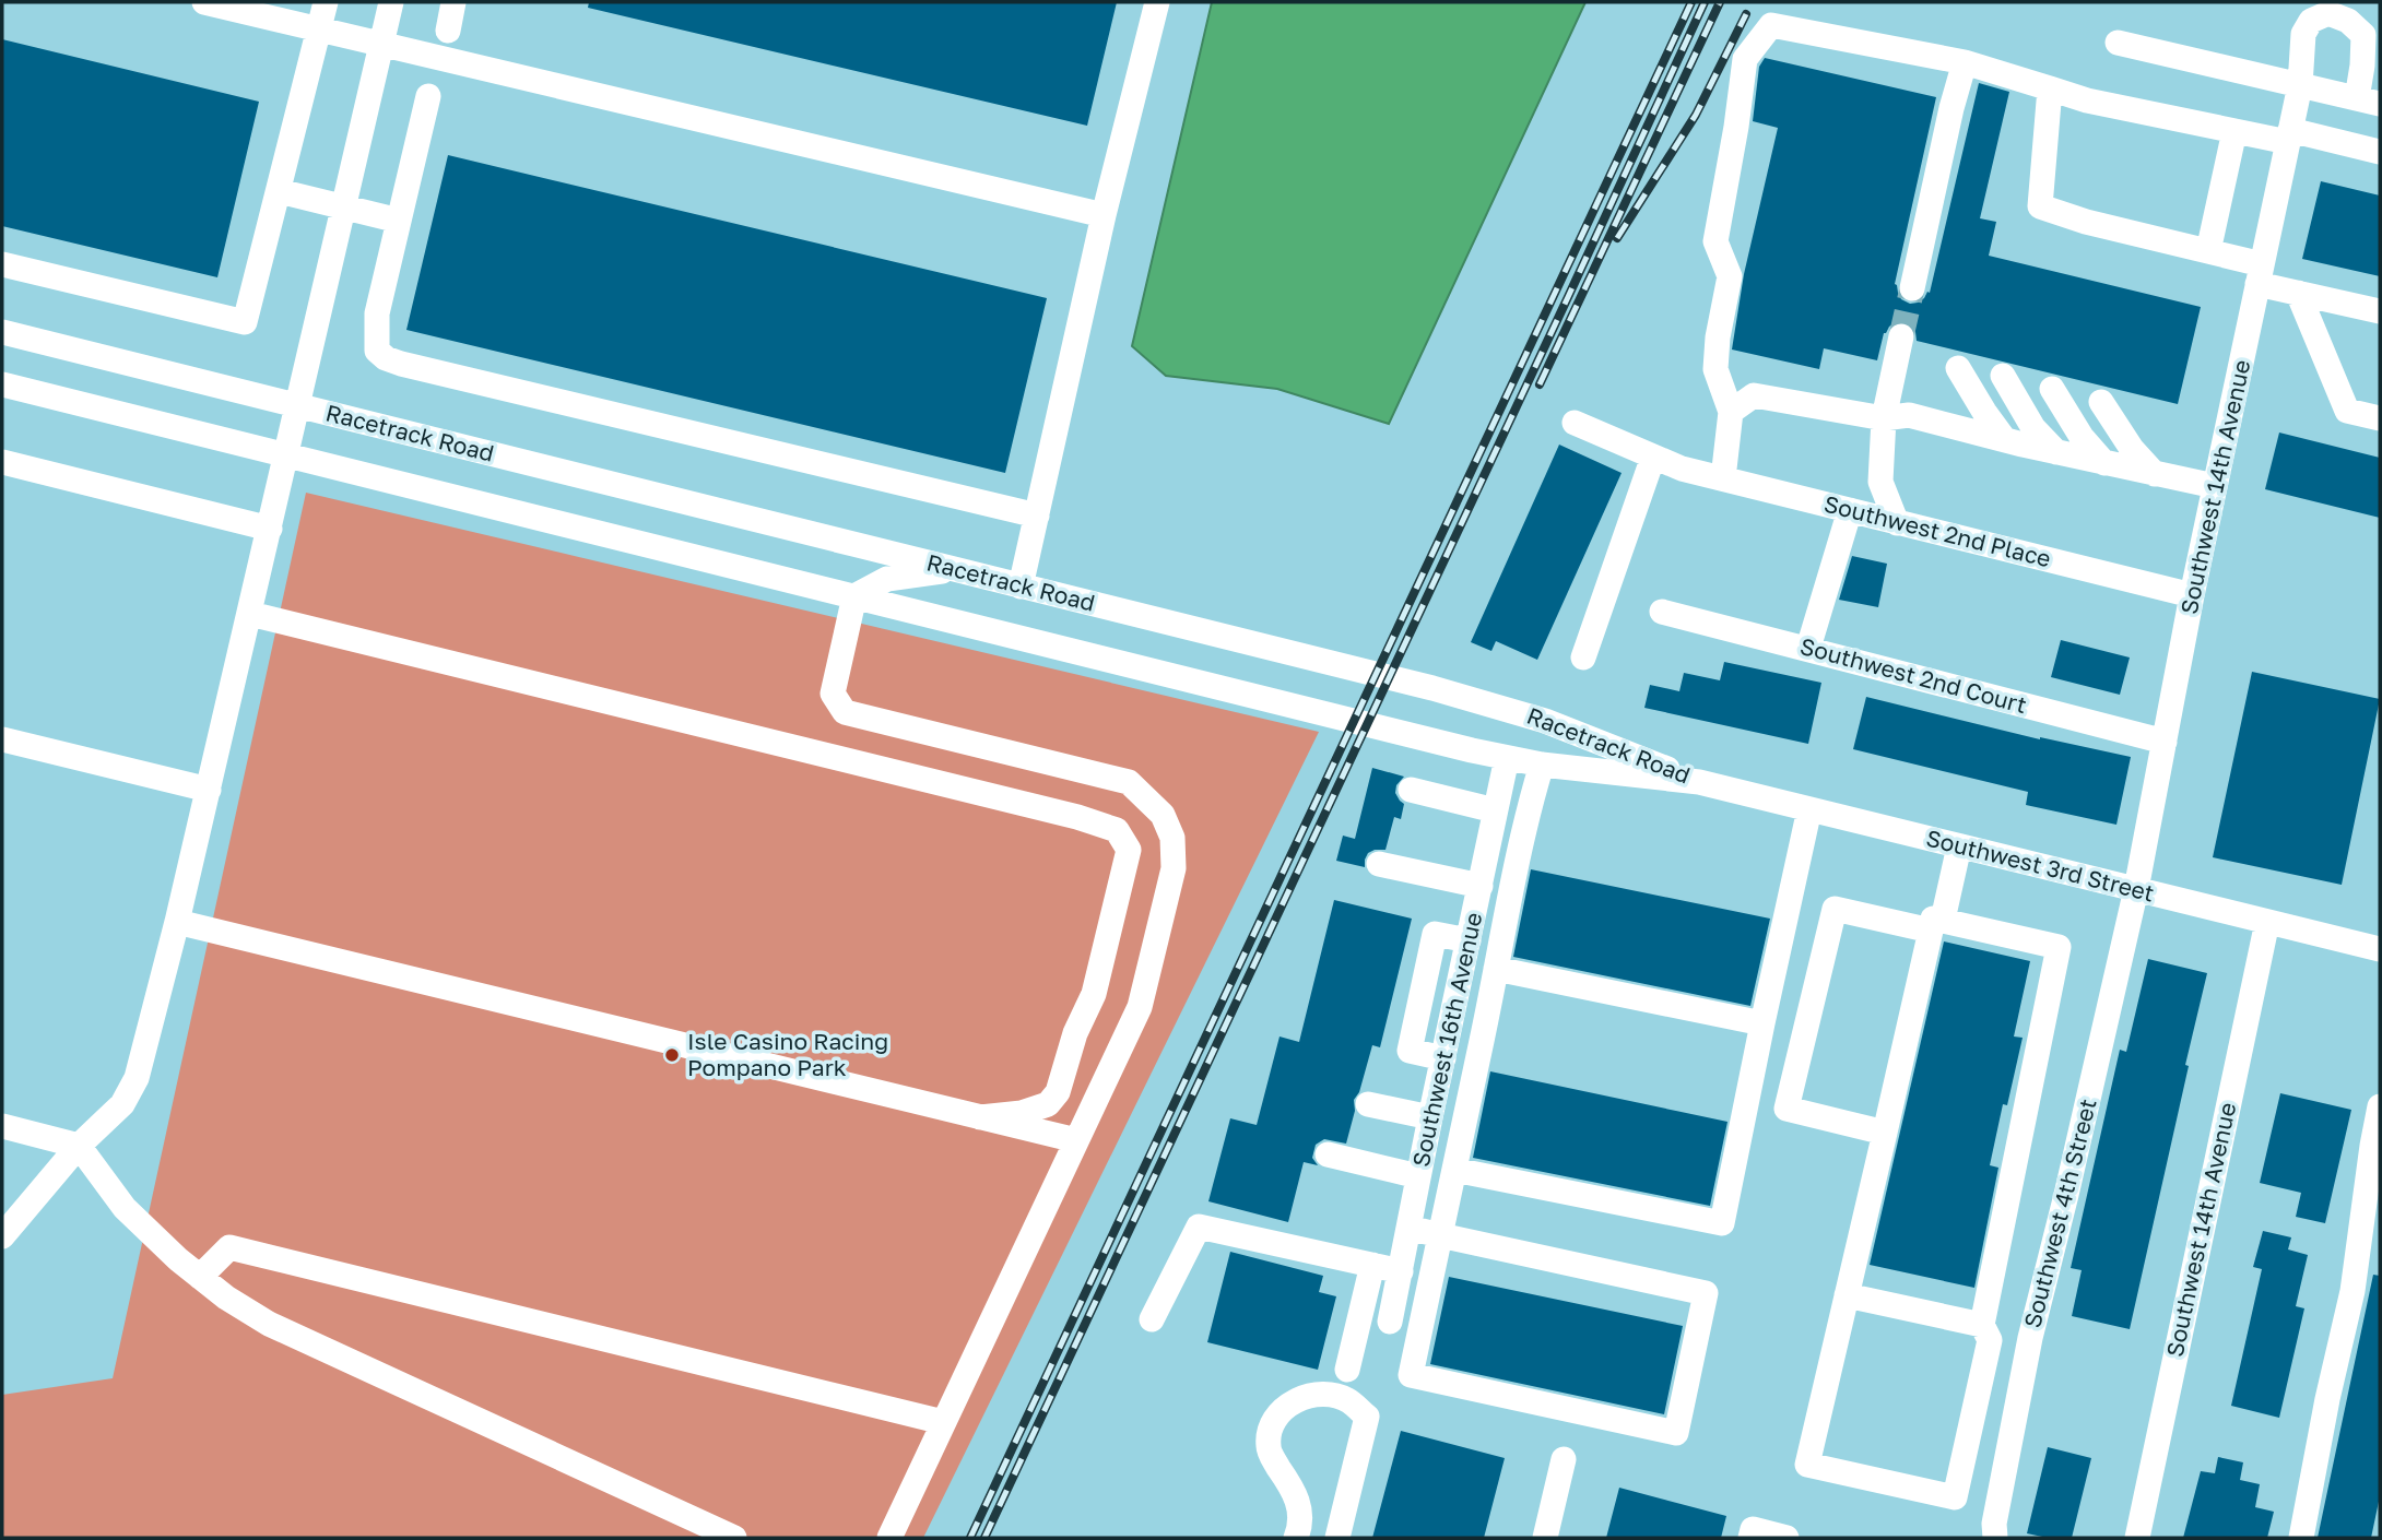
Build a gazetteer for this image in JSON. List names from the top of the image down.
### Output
{
  "streets": {
    "street": [
      "Racetrack Road",
      "Southwest 14th Avenue",
      "Southwest 2nd Place",
      "Southwest 2nd Court",
      "Southwest 3rd Street",
      "Southwest 16th Avenue",
      "Southwest 4th Street"
    ]
  },
  "crossings": [
    ["Racetrack Road", "Southwest 3rd Street"],
    ["Racetrack Road", "Southwest 16th Avenue"],
    ["Southwest 14th Avenue", "Southwest 2nd Place"],
    ["Southwest 14th Avenue", "Southwest 2nd Court"],
    ["Southwest 14th Avenue", "Southwest 3rd Street"],
    ["Southwest 14th Avenue", "Southwest 4th Street"],
    ["Southwest 3rd Street", "Southwest 4th Street"]
  ],
  "places": ["Isle Casino Racing Pompano Park"]
}
